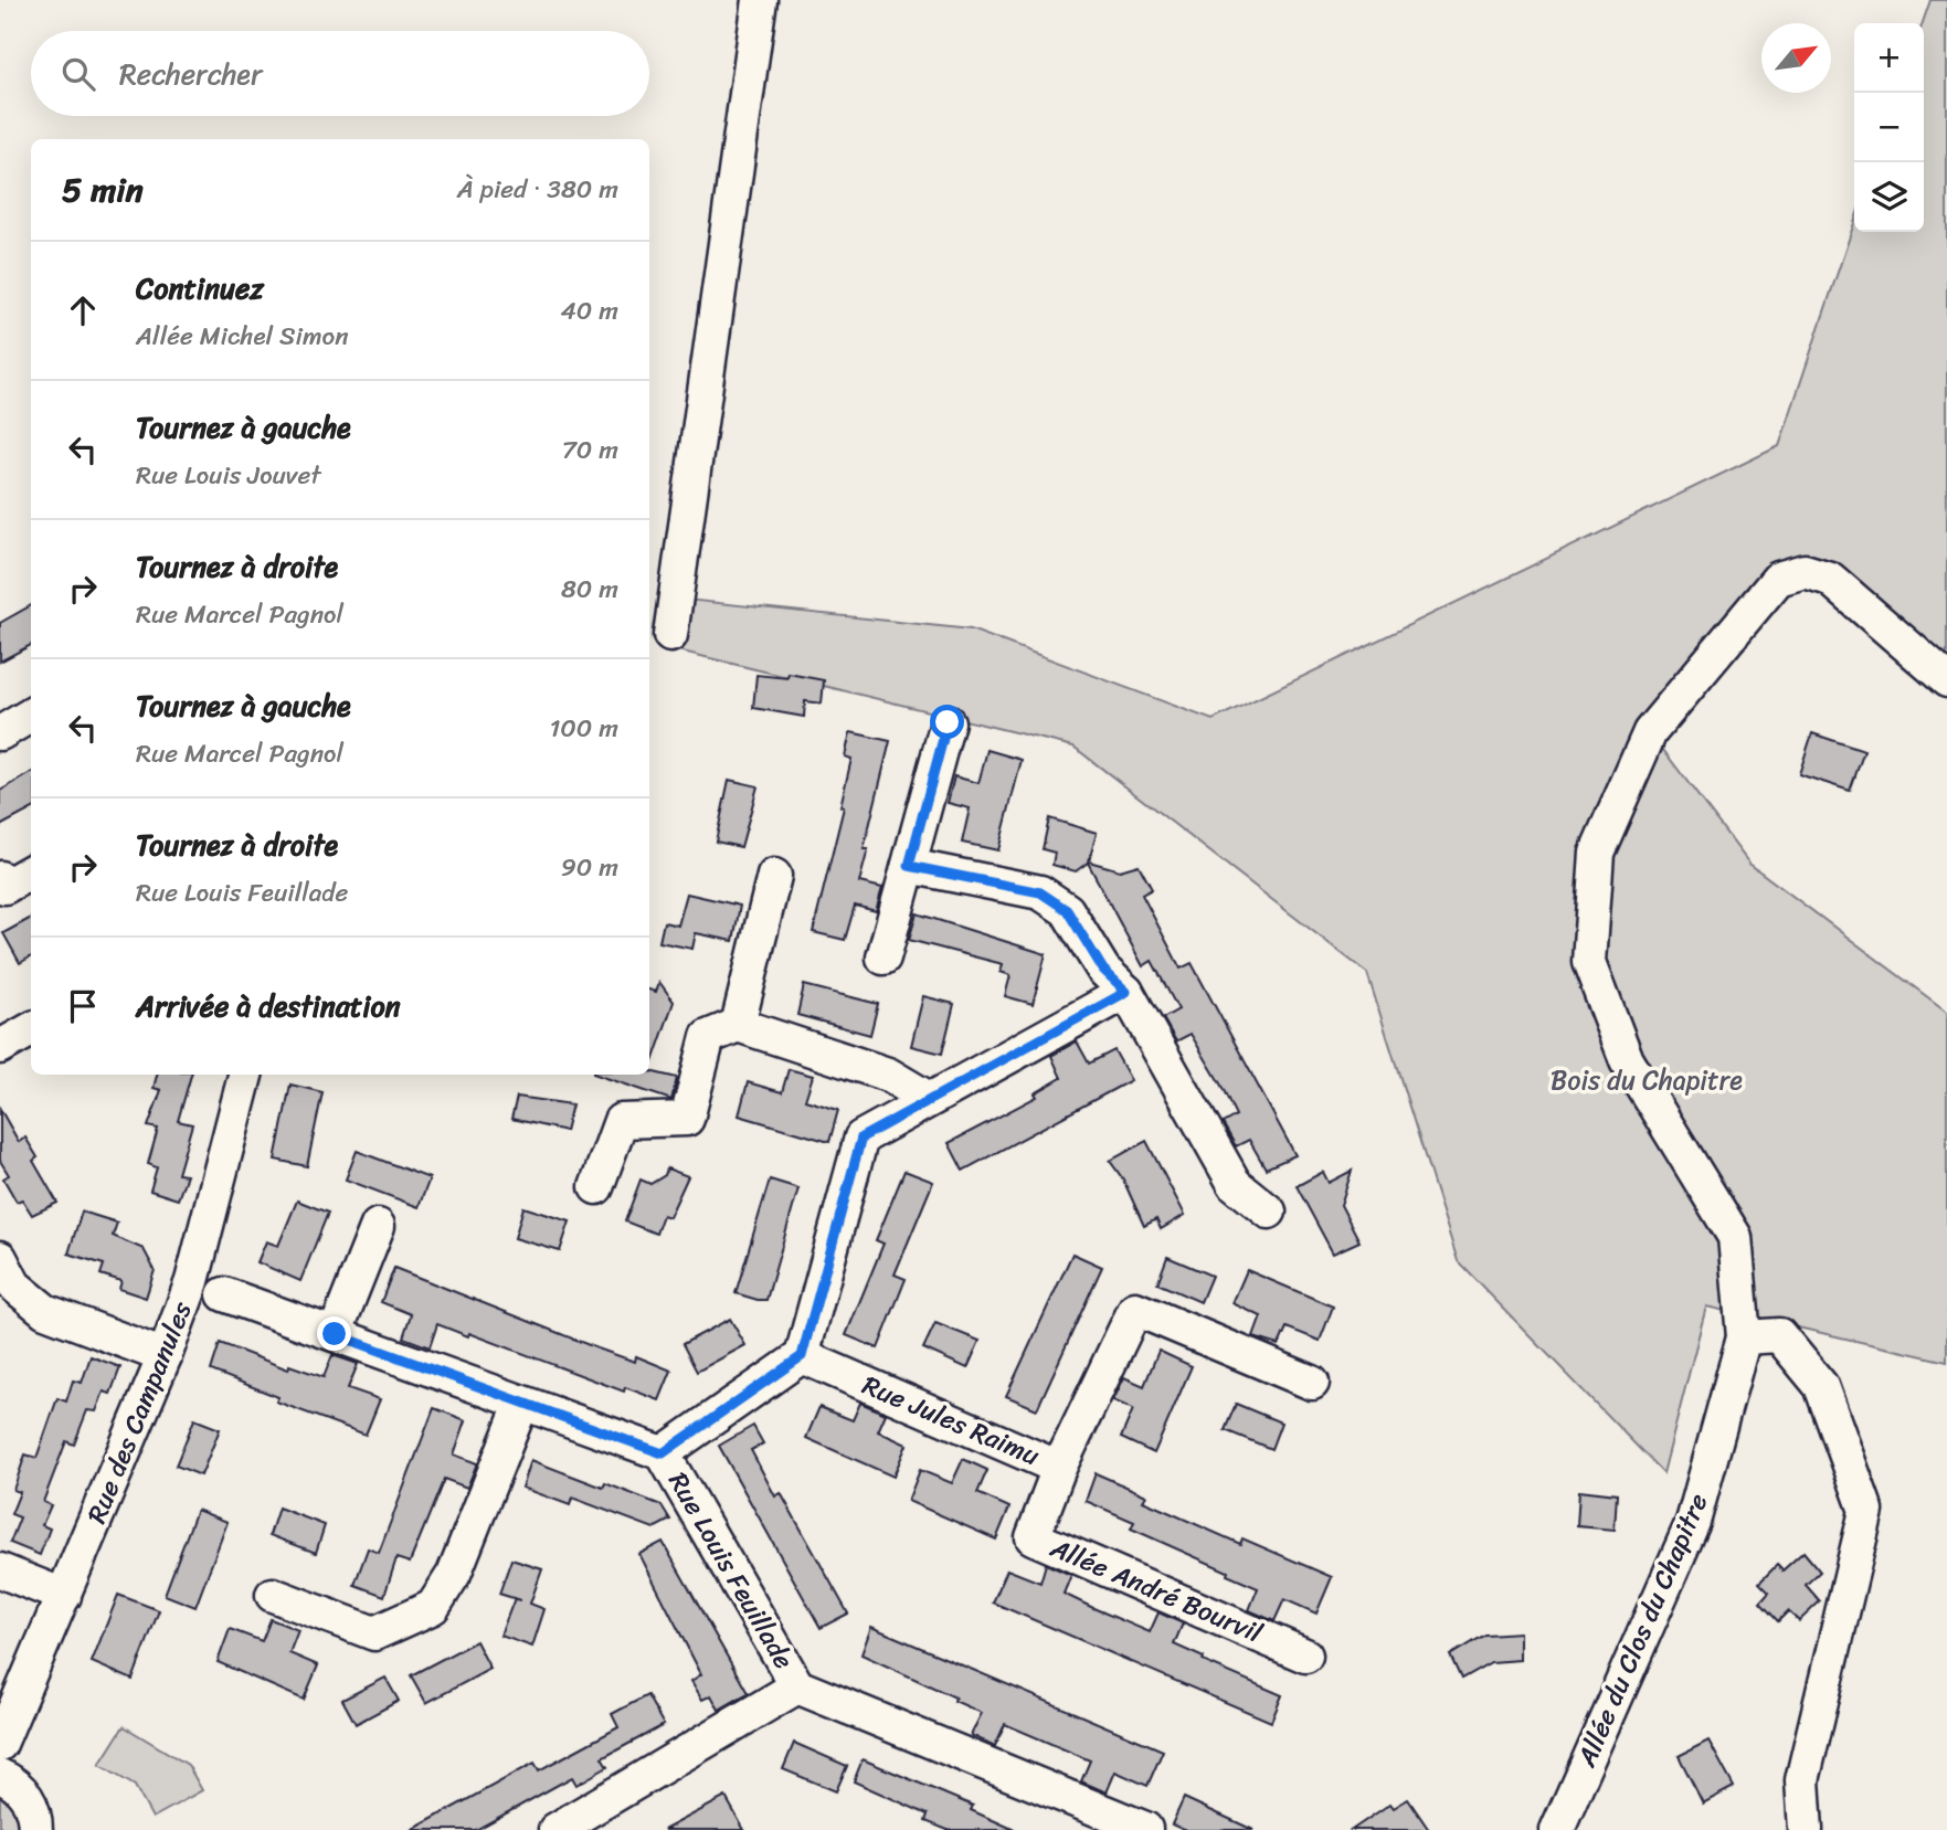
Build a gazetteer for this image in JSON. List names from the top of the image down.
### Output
{
  "streets": {
    "street": [
      "Rue des Campanules",
      "Rue Jules Raimu",
      "Rue Louis Feuillade",
      "Allée André Bourvil",
      "Allée du Clos du Chapitre"
    ]
  },
  "crossings": [
    ["Rue Jules Raimu", "Allée André Bourvil"]
  ],
  "parks": ["Bois du Chapitre"],
  "north": "top right",
  "page": {
    "map_buttons": ["+", "−"],
    "search": "Rechercher",
    "heading": ["5 min", "À pied · 380 m"],
    "list": [
      ["Continuez", "Allée Michel Simon", "40 m"],
      ["Tournez à gauche", "Rue Louis Jouvet", "70 m"],
      ["Tournez à droite", "Rue Marcel Pagnol", "80 m"],
      ["Tournez à gauche", "Rue Marcel Pagnol", "100 m"],
      ["Tournez à droite", "Rue Louis Feuillade", "90 m"],
      "Arrivée à destination"
    ]
  }
}
